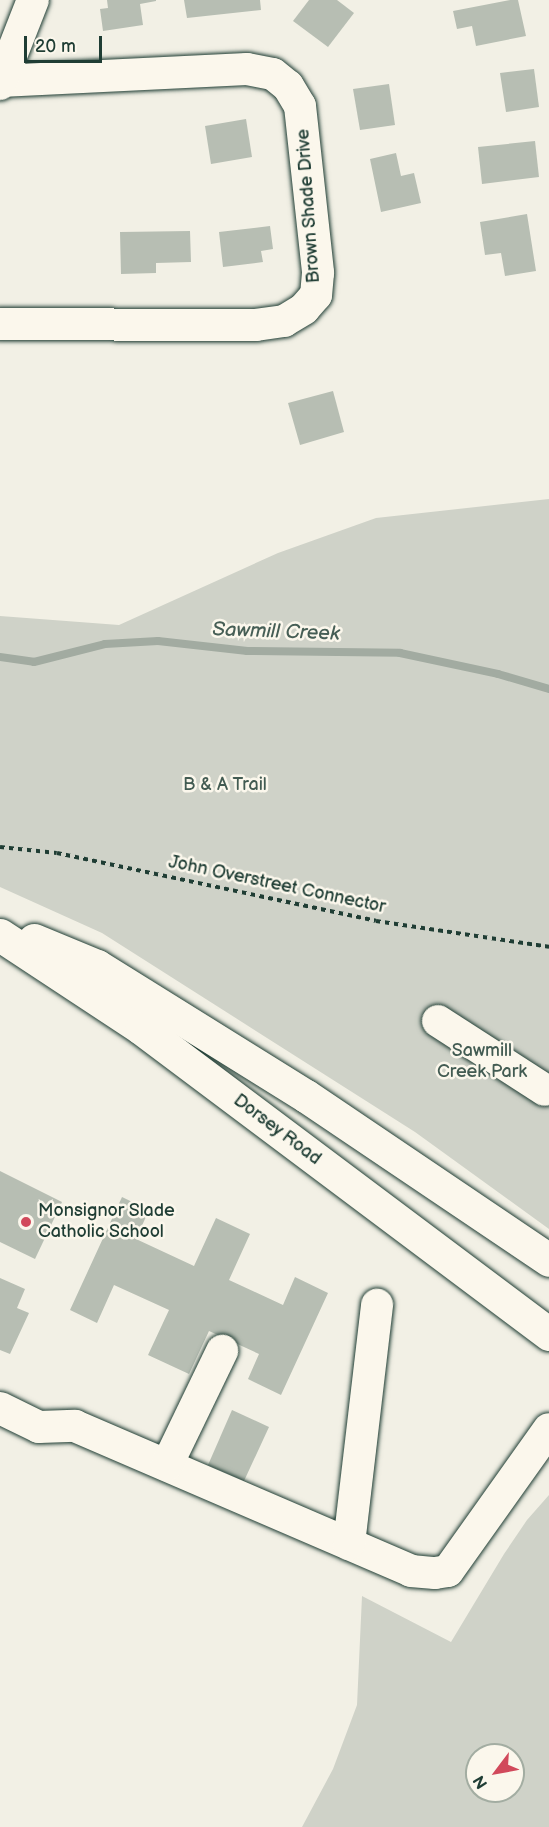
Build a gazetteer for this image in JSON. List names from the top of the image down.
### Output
{
  "streets": {
    "main road": ["Dorsey Road"],
    "street": ["Brown Shade Drive"],
    "path": ["John Overstreet Connector"]
  },
  "water": ["Sawmill Creek"],
  "parks": ["B & A Trail", "Sawmill Creek Park"],
  "places": ["Monsignor Slade Catholic School"],
  "scale_bar": "20 m",
  "north": "bottom left"
}
